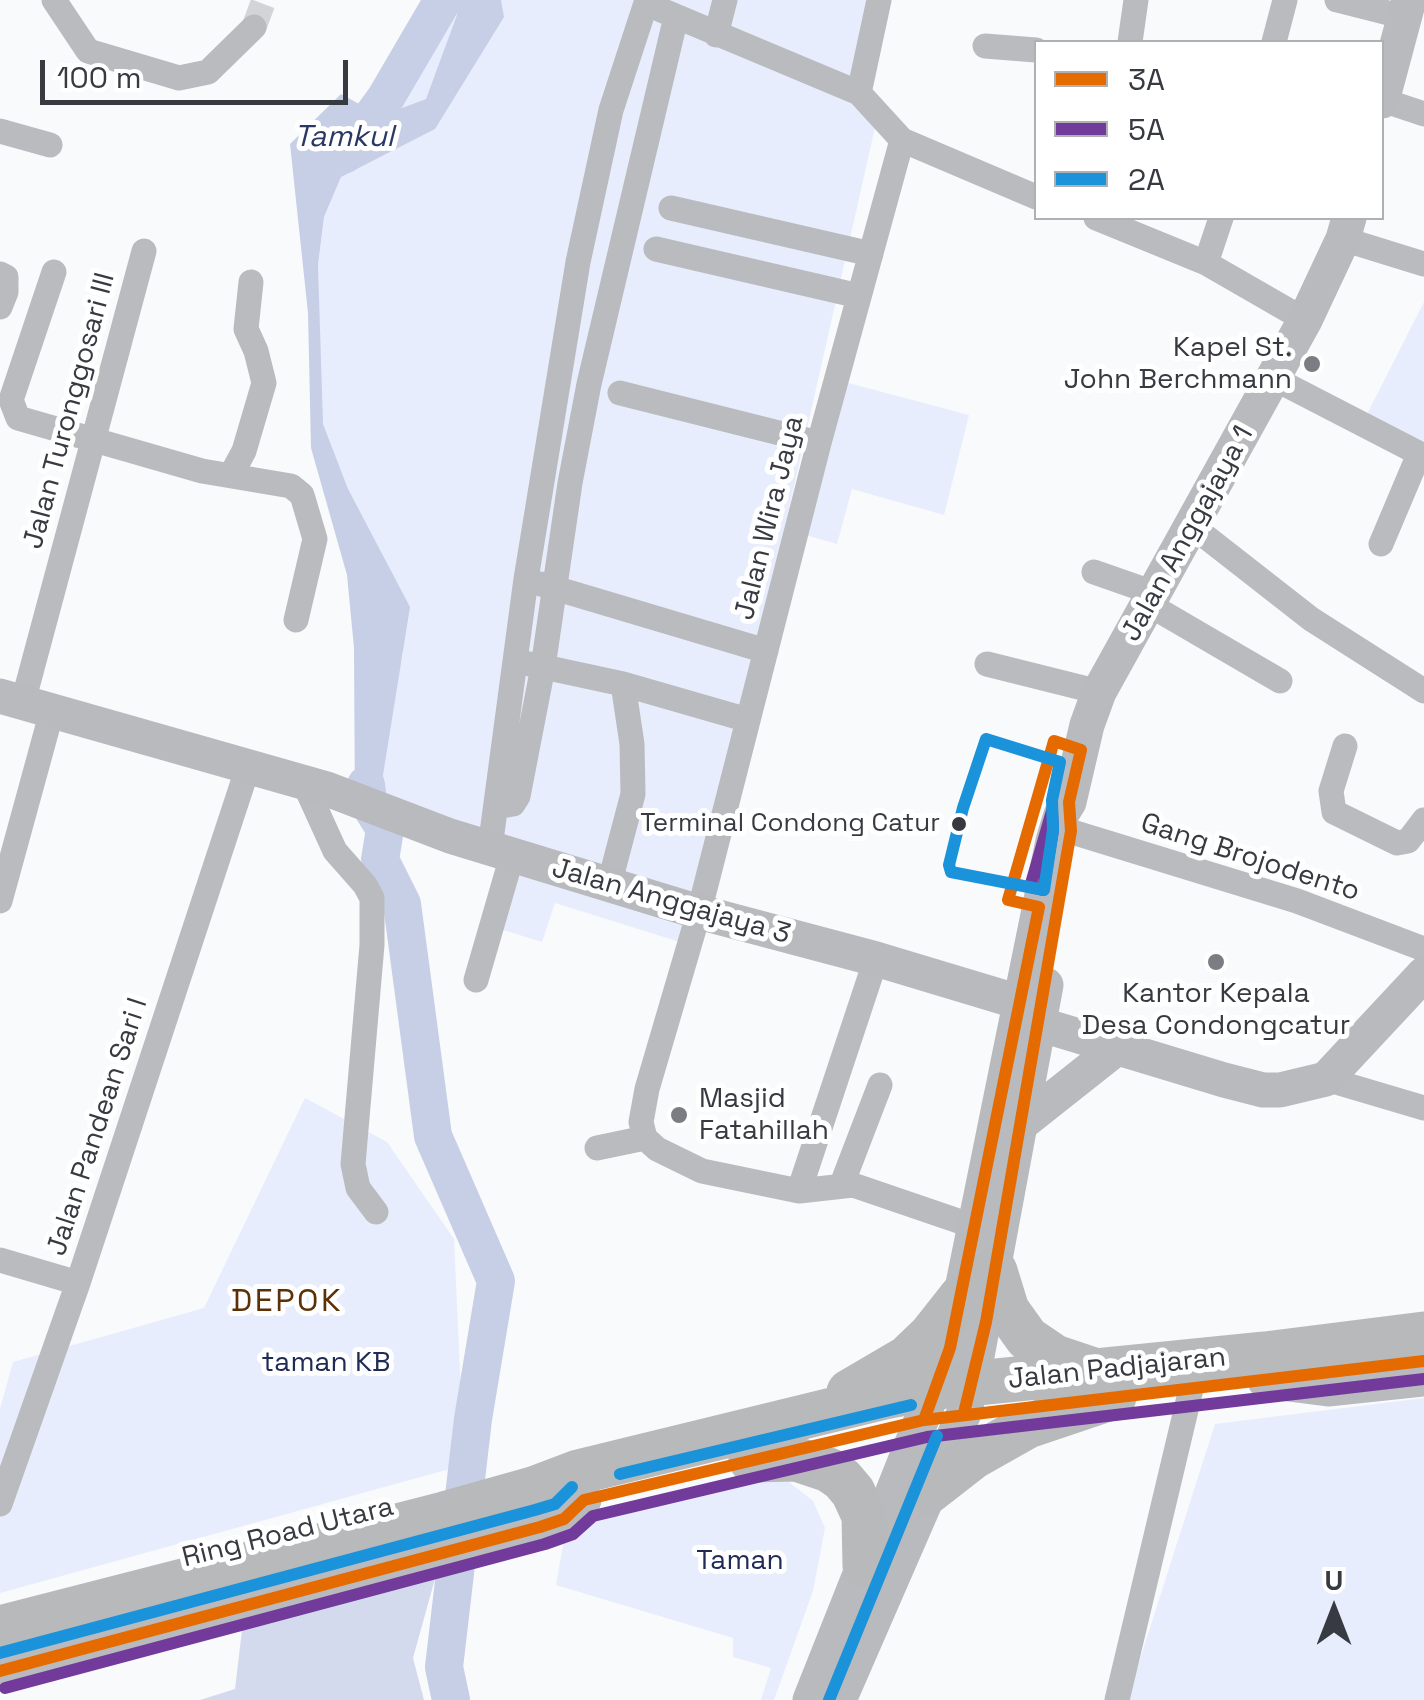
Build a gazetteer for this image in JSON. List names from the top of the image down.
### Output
{
  "streets": {
    "highway": ["Jalan Padjajaran"],
    "main road": ["Jalan Anggajaya 1", "Jalan Anggajaya 3", "Ring Road Utara"],
    "street": [
      "Jalan Turonggosari III",
      "Jalan Wira Jaya",
      "Gang Brojodento",
      "Jalan Pandean Sari I"
    ]
  },
  "crossings": [
    ["Jalan Turonggosari III", "Jalan Anggajaya 3"],
    ["Jalan Wira Jaya", "Jalan Anggajaya 3"],
    ["Jalan Anggajaya 1", "Gang Brojodento"],
    ["Jalan Anggajaya 1", "Jalan Anggajaya 3"],
    ["Jalan Anggajaya 1", "Jalan Padjajaran"],
    ["Jalan Anggajaya 3", "Jalan Pandean Sari I"],
    ["Jalan Padjajaran", "Ring Road Utara"]
  ],
  "districts": ["DEPOK"],
  "water": ["Tamkul"],
  "parks": ["taman KB", "Taman"],
  "places": [
    "Kapel St. John Berchmann",
    "Terminal Condong Catur",
    "Kantor Kepala Desa Condongcatur",
    "Masjid Fatahillah"
  ],
  "lines": ["transit line 2A", "transit line 3A", "transit line 5A"],
  "legend": ["3A", "5A", "2A"],
  "scale_bar": "100 m",
  "north": "top"
}
